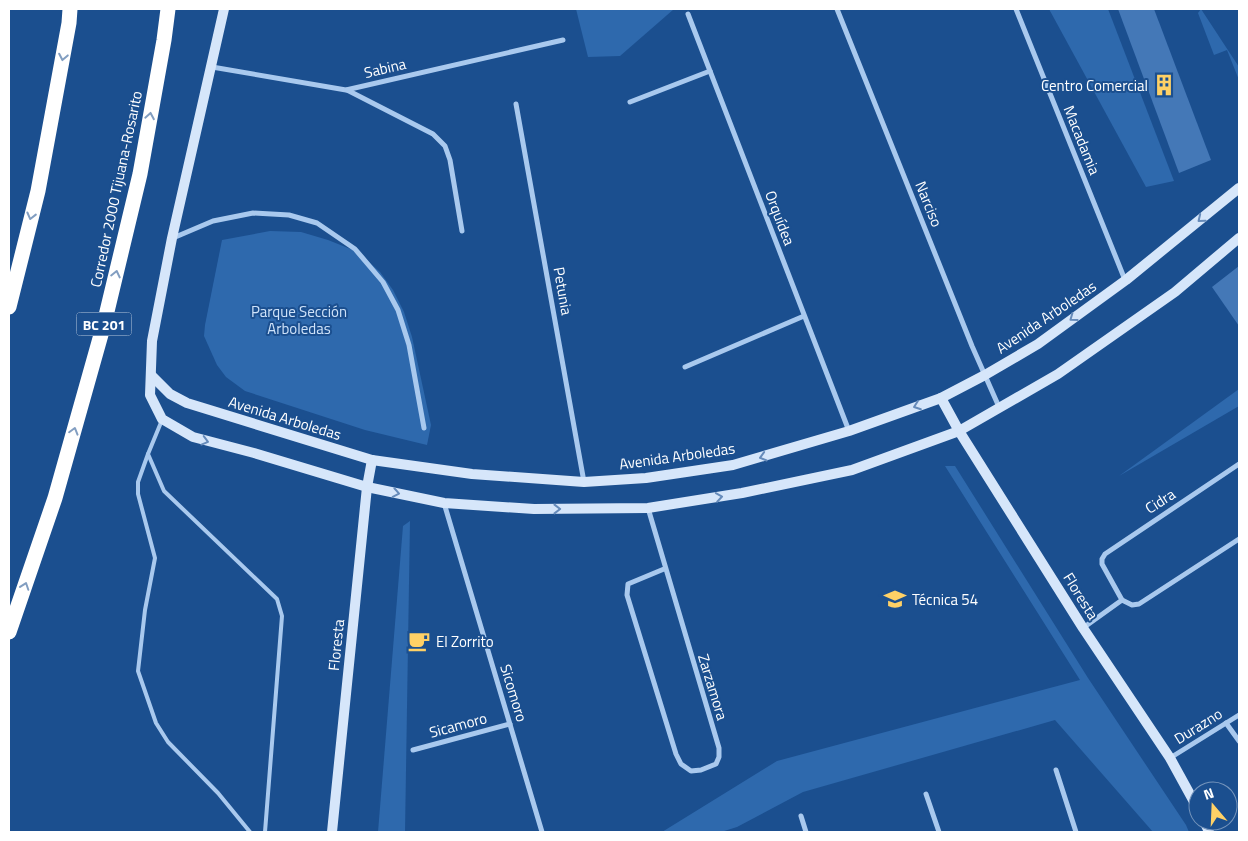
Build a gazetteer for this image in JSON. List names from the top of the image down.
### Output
{
  "streets": {
    "highway": ["Corredor 2000 Tijuana-Rosarito", "BC 201"],
    "street": [
      "Sabina",
      "Macadamia",
      "Narciso",
      "Orquídea",
      "Petunia",
      "Avenida Arboledas",
      "Cidra",
      "Floresta",
      "Zarzamora",
      "Sicomoro",
      "Sicamoro",
      "Durazno"
    ]
  },
  "crossings": [
    ["Macadamia", "Avenida Arboledas"],
    ["Narciso", "Avenida Arboledas"],
    ["Orquídea", "Avenida Arboledas"],
    ["Petunia", "Avenida Arboledas"],
    ["Avenida Arboledas", "Floresta"],
    ["Floresta", "Durazno"],
    ["Sicomoro", "Sicamoro"]
  ],
  "parks": ["Parque Sección Arboledas"],
  "places": {
    "building": ["Centro Comercial"],
    "school or university": ["Técnica 54"],
    "cafe": ["El Zorrito"]
  },
  "north": "top"
}
